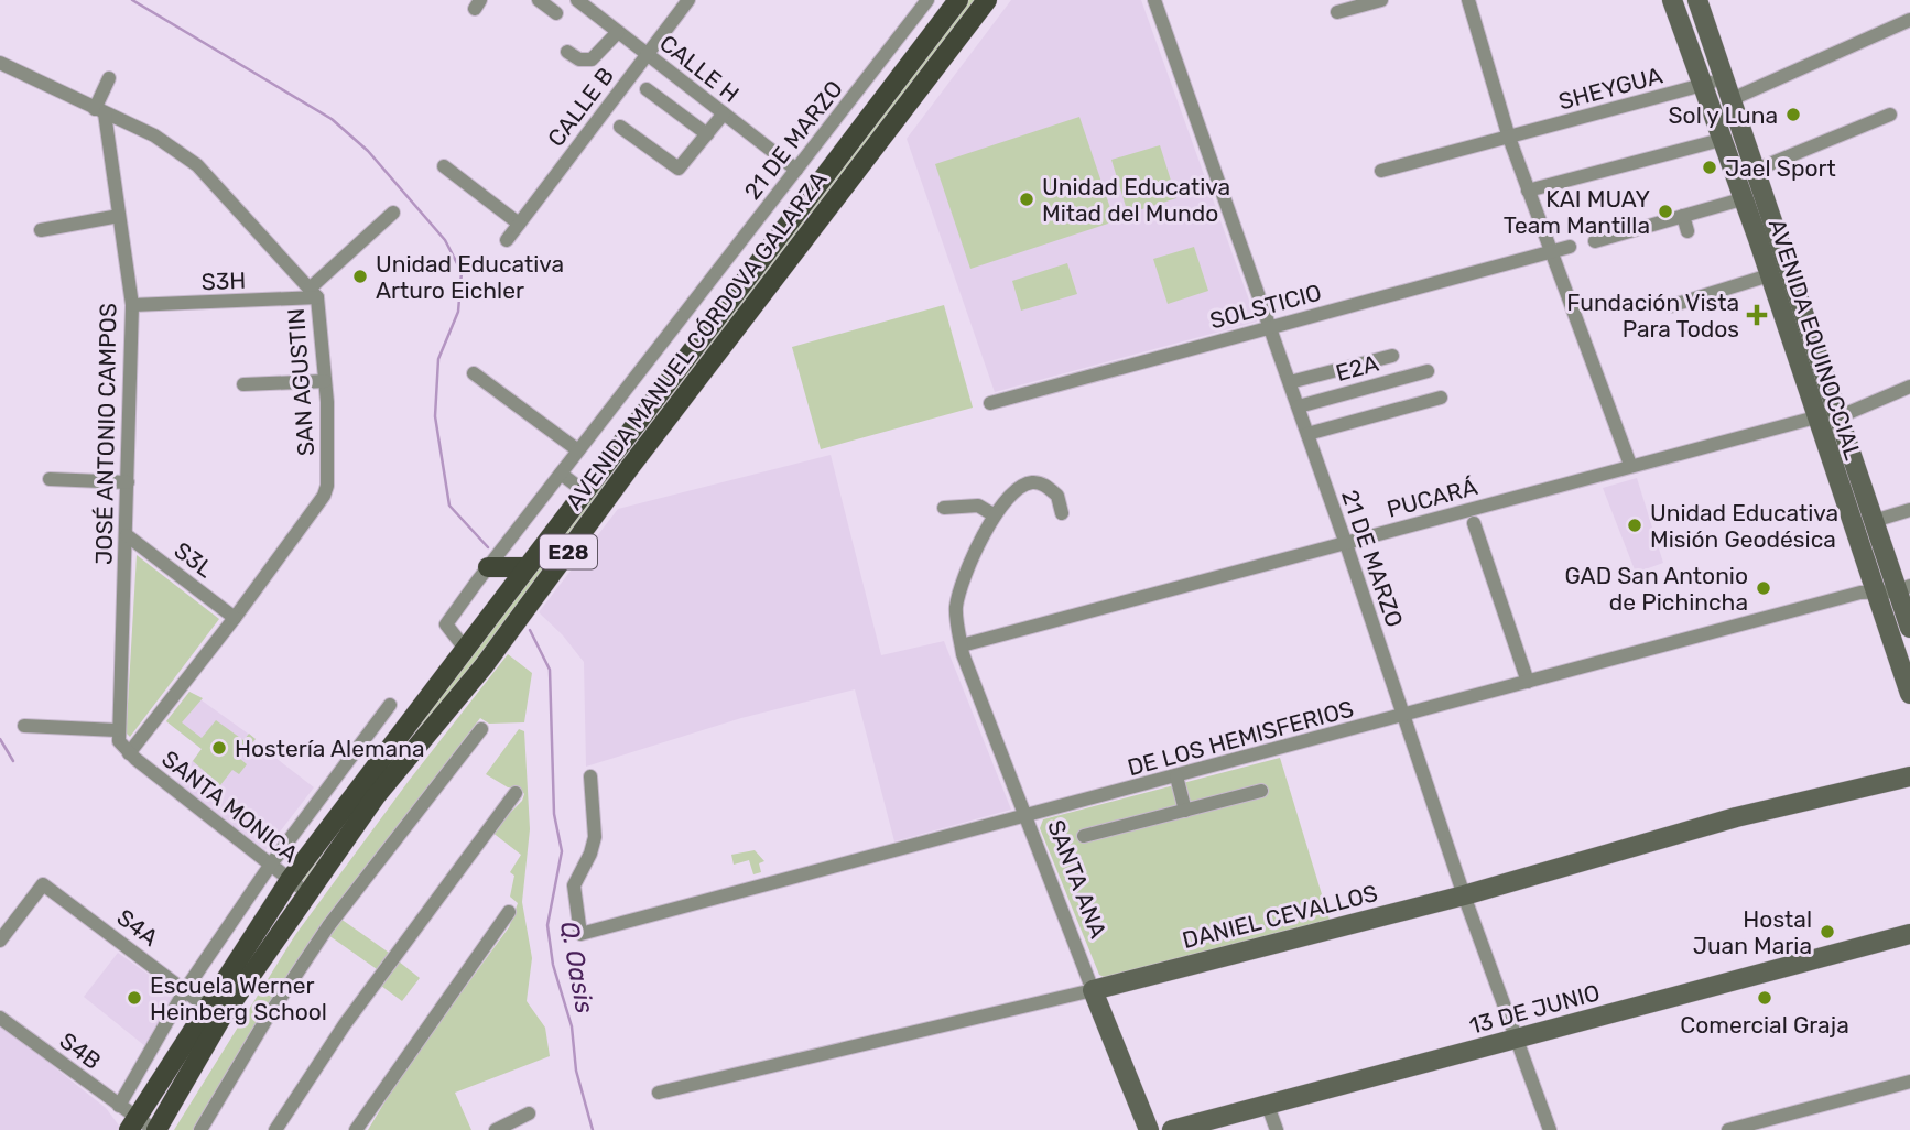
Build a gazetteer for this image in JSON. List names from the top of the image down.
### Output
{
  "streets": {
    "main road": [
      "AVENIDA EQUINOCCIAL",
      "AVENIDA MANUEL CÓRDOVA GALARZA",
      "E28",
      "SANTA ANA",
      "DANIEL CEVALLOS",
      "13 DE JUNIO"
    ],
    "street": [
      "CALLE H",
      "SHEYGUA",
      "CALLE B",
      "21 DE MARZO",
      "S3H",
      "SOLSTICIO",
      "E2A",
      "SAN AGUSTIN",
      "JOSÉ ANTONIO CAMPOS",
      "PUCARÁ",
      "S3L",
      "DE LOS HEMISFERIOS",
      "SANTA MONICA",
      "S4A",
      "S4B"
    ]
  },
  "crossings": [
    ["CALLE H", "CALLE B"],
    ["CALLE H", "21 DE MARZO"],
    ["SHEYGUA", "AVENIDA EQUINOCCIAL"],
    ["21 DE MARZO", "SOLSTICIO"],
    ["21 DE MARZO", "AVENIDA MANUEL CÓRDOVA GALARZA"],
    ["21 DE MARZO", "E2A"],
    ["21 DE MARZO", "PUCARÁ"],
    ["21 DE MARZO", "DE LOS HEMISFERIOS"],
    ["21 DE MARZO", "DANIEL CEVALLOS"],
    ["21 DE MARZO", "13 DE JUNIO"],
    ["S3H", "SAN AGUSTIN"],
    ["S3H", "JOSÉ ANTONIO CAMPOS"],
    ["AVENIDA EQUINOCCIAL", "PUCARÁ"],
    ["AVENIDA EQUINOCCIAL", "DE LOS HEMISFERIOS"],
    ["AVENIDA MANUEL CÓRDOVA GALARZA", "SANTA MONICA"],
    ["AVENIDA MANUEL CÓRDOVA GALARZA", "S4A"],
    ["AVENIDA MANUEL CÓRDOVA GALARZA", "S4B"],
    ["SAN AGUSTIN", "JOSÉ ANTONIO CAMPOS"],
    ["SAN AGUSTIN", "S3L"],
    ["SAN AGUSTIN", "SANTA MONICA"],
    ["JOSÉ ANTONIO CAMPOS", "S3L"],
    ["PUCARÁ", "SANTA ANA"],
    ["DE LOS HEMISFERIOS", "SANTA ANA"],
    ["SANTA ANA", "DANIEL CEVALLOS"]
  ],
  "water": ["Q. Oasis"],
  "places": {
    "other": [
      "Sol y Luna",
      "Jael Sport",
      "Unidad Educativa Mitad del Mundo",
      "KAI MUAY Team Mantilla",
      "Unidad Educativa Arturo Eichler",
      "Unidad Educativa Misión Geodésica",
      "GAD San Antonio de Pichincha",
      "Hostería Alemana",
      "Hostal Juan Maria",
      "Escuela Werner Heinberg School",
      "Comercial Graja"
    ],
    "health": ["Fundación Vista Para Todos"]
  }
}
